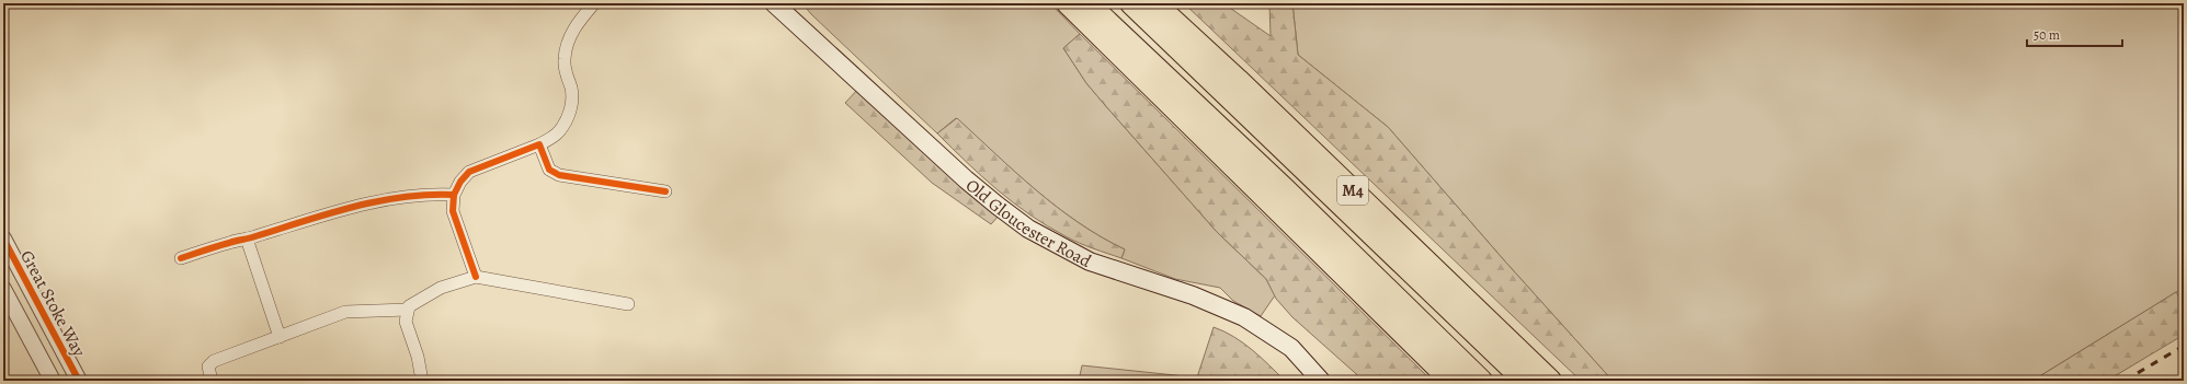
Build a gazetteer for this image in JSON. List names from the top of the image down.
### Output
{
  "streets": {
    "highway": ["M4"],
    "main road": ["Old Gloucester Road"],
    "street": ["Great Stoke Way"]
  },
  "scale_bar": "50 m"
}
